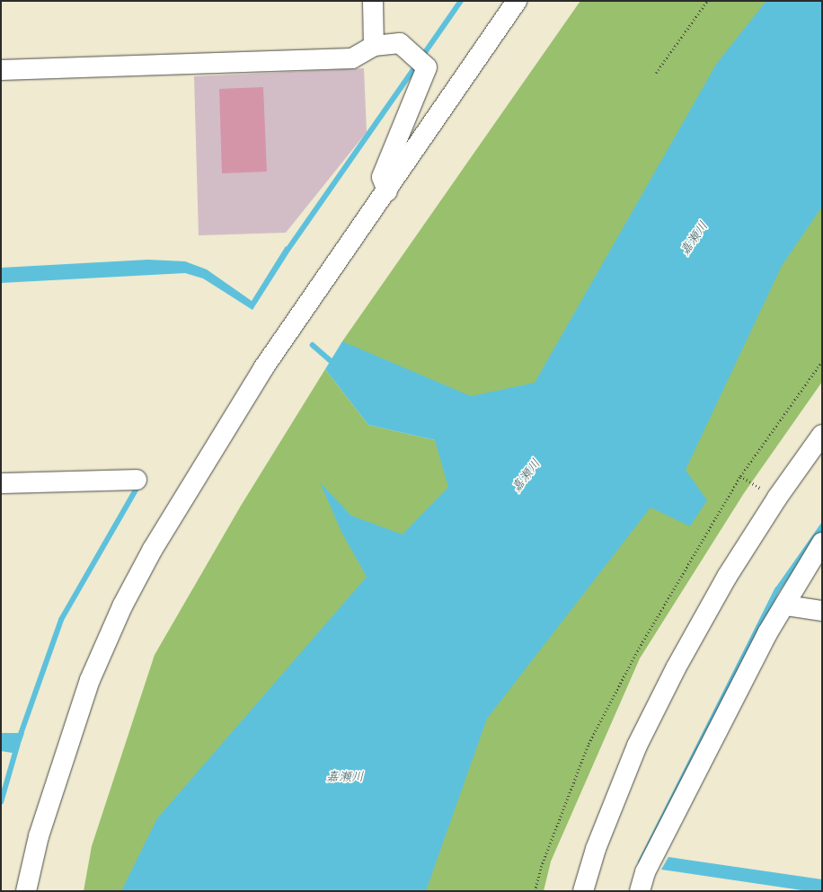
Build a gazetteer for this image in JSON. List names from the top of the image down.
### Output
{
  "water": ["嘉瀬川"]
}
